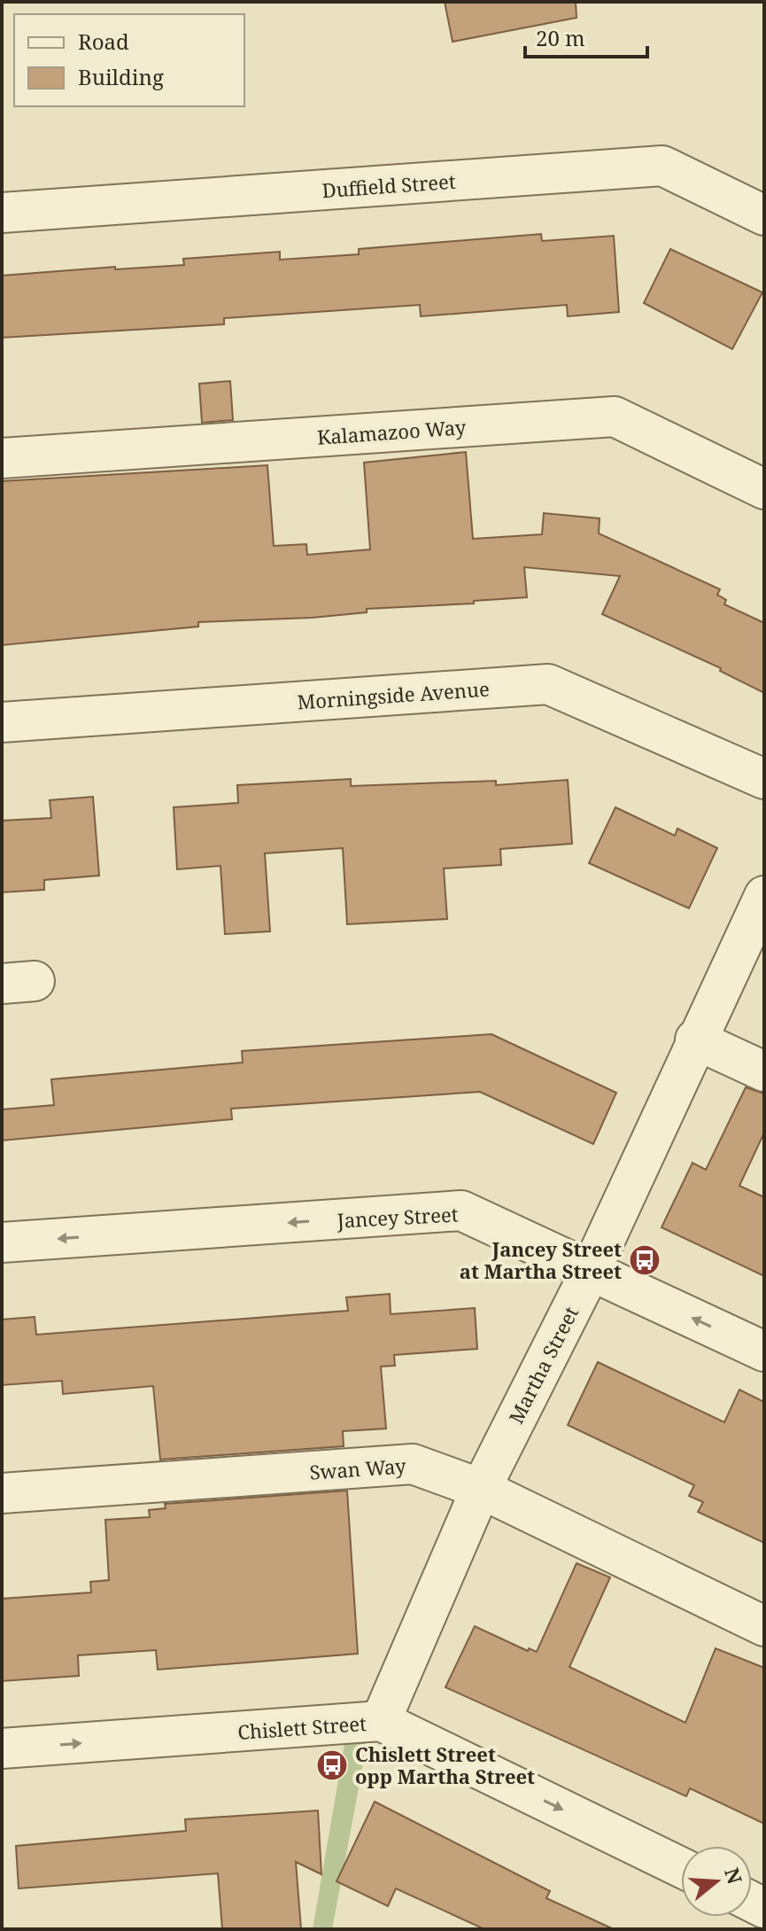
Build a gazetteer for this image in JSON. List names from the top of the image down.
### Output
{
  "streets": {
    "street": [
      "Duffield Street",
      "Kalamazoo Way",
      "Morningside Avenue",
      "Jancey Street",
      "Martha Street",
      "Swan Way",
      "Chislett Street"
    ]
  },
  "crossings": [
    ["Jancey Street", "Martha Street"],
    ["Martha Street", "Swan Way"],
    ["Martha Street", "Chislett Street"]
  ],
  "one_way": ["Jancey Street", "Chislett Street"],
  "places": {
    "bus stop": ["Jancey Street at Martha Street", "Chislett Street opp Martha Street"]
  },
  "legend": ["Road", "Building"],
  "scale_bar": "20 m",
  "north": "right"
}
